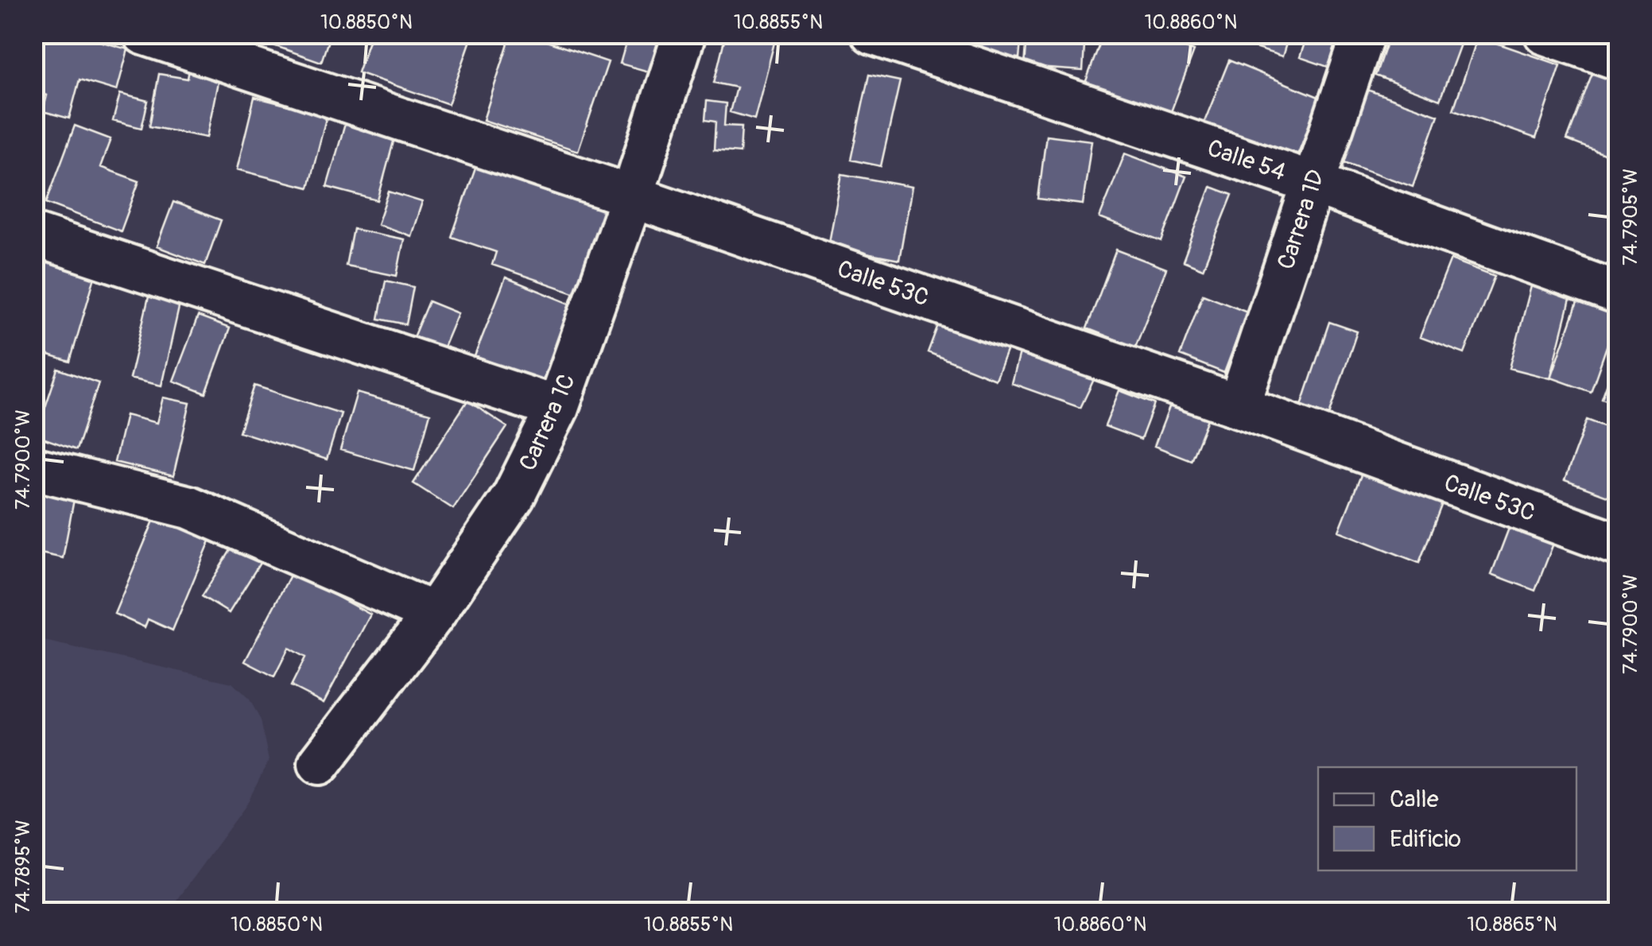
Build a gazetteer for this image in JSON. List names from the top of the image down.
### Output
{
  "streets": {
    "street": [
      "Calle 54",
      "Carrera 1D",
      "Calle 53C",
      "Carrera 1C"
    ]
  },
  "crossings": [
    ["Calle 54", "Carrera 1D"],
    ["Carrera 1D", "Calle 53C"],
    ["Calle 53C", "Carrera 1C"]
  ],
  "legend": ["Calle", "Edificio"],
  "coordinates": [
    "10.8850°N",
    "10.8855°N",
    "10.8860°N",
    "74.7905°W",
    "74.7900°W",
    "74.7895°W",
    "10.8865°N"
  ]
}
